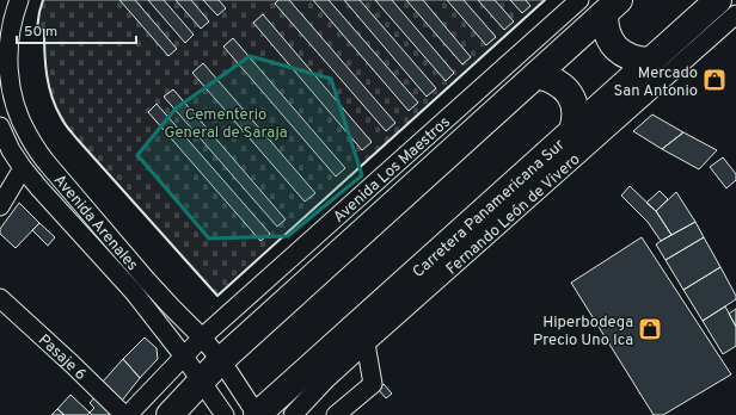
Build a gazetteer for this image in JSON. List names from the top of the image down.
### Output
{
  "streets": {
    "highway": ["Carretera Panamericana Sur"],
    "street": [
      "Avenida Los Maestros",
      "Fernando León de Vivero",
      "Avenida Arenales",
      "Pasaje 6"
    ]
  },
  "crossings": [
    ["Avenida Los Maestros", "Avenida Arenales"],
    ["Carretera Panamericana Sur", "Avenida Arenales"]
  ],
  "parks": ["Cementerio General de Saraja"],
  "places": {
    "shop": ["Mercado San Antonio", "Hiperbodega Precio Uno Ica"]
  },
  "scale_bar": "50 m"
}
